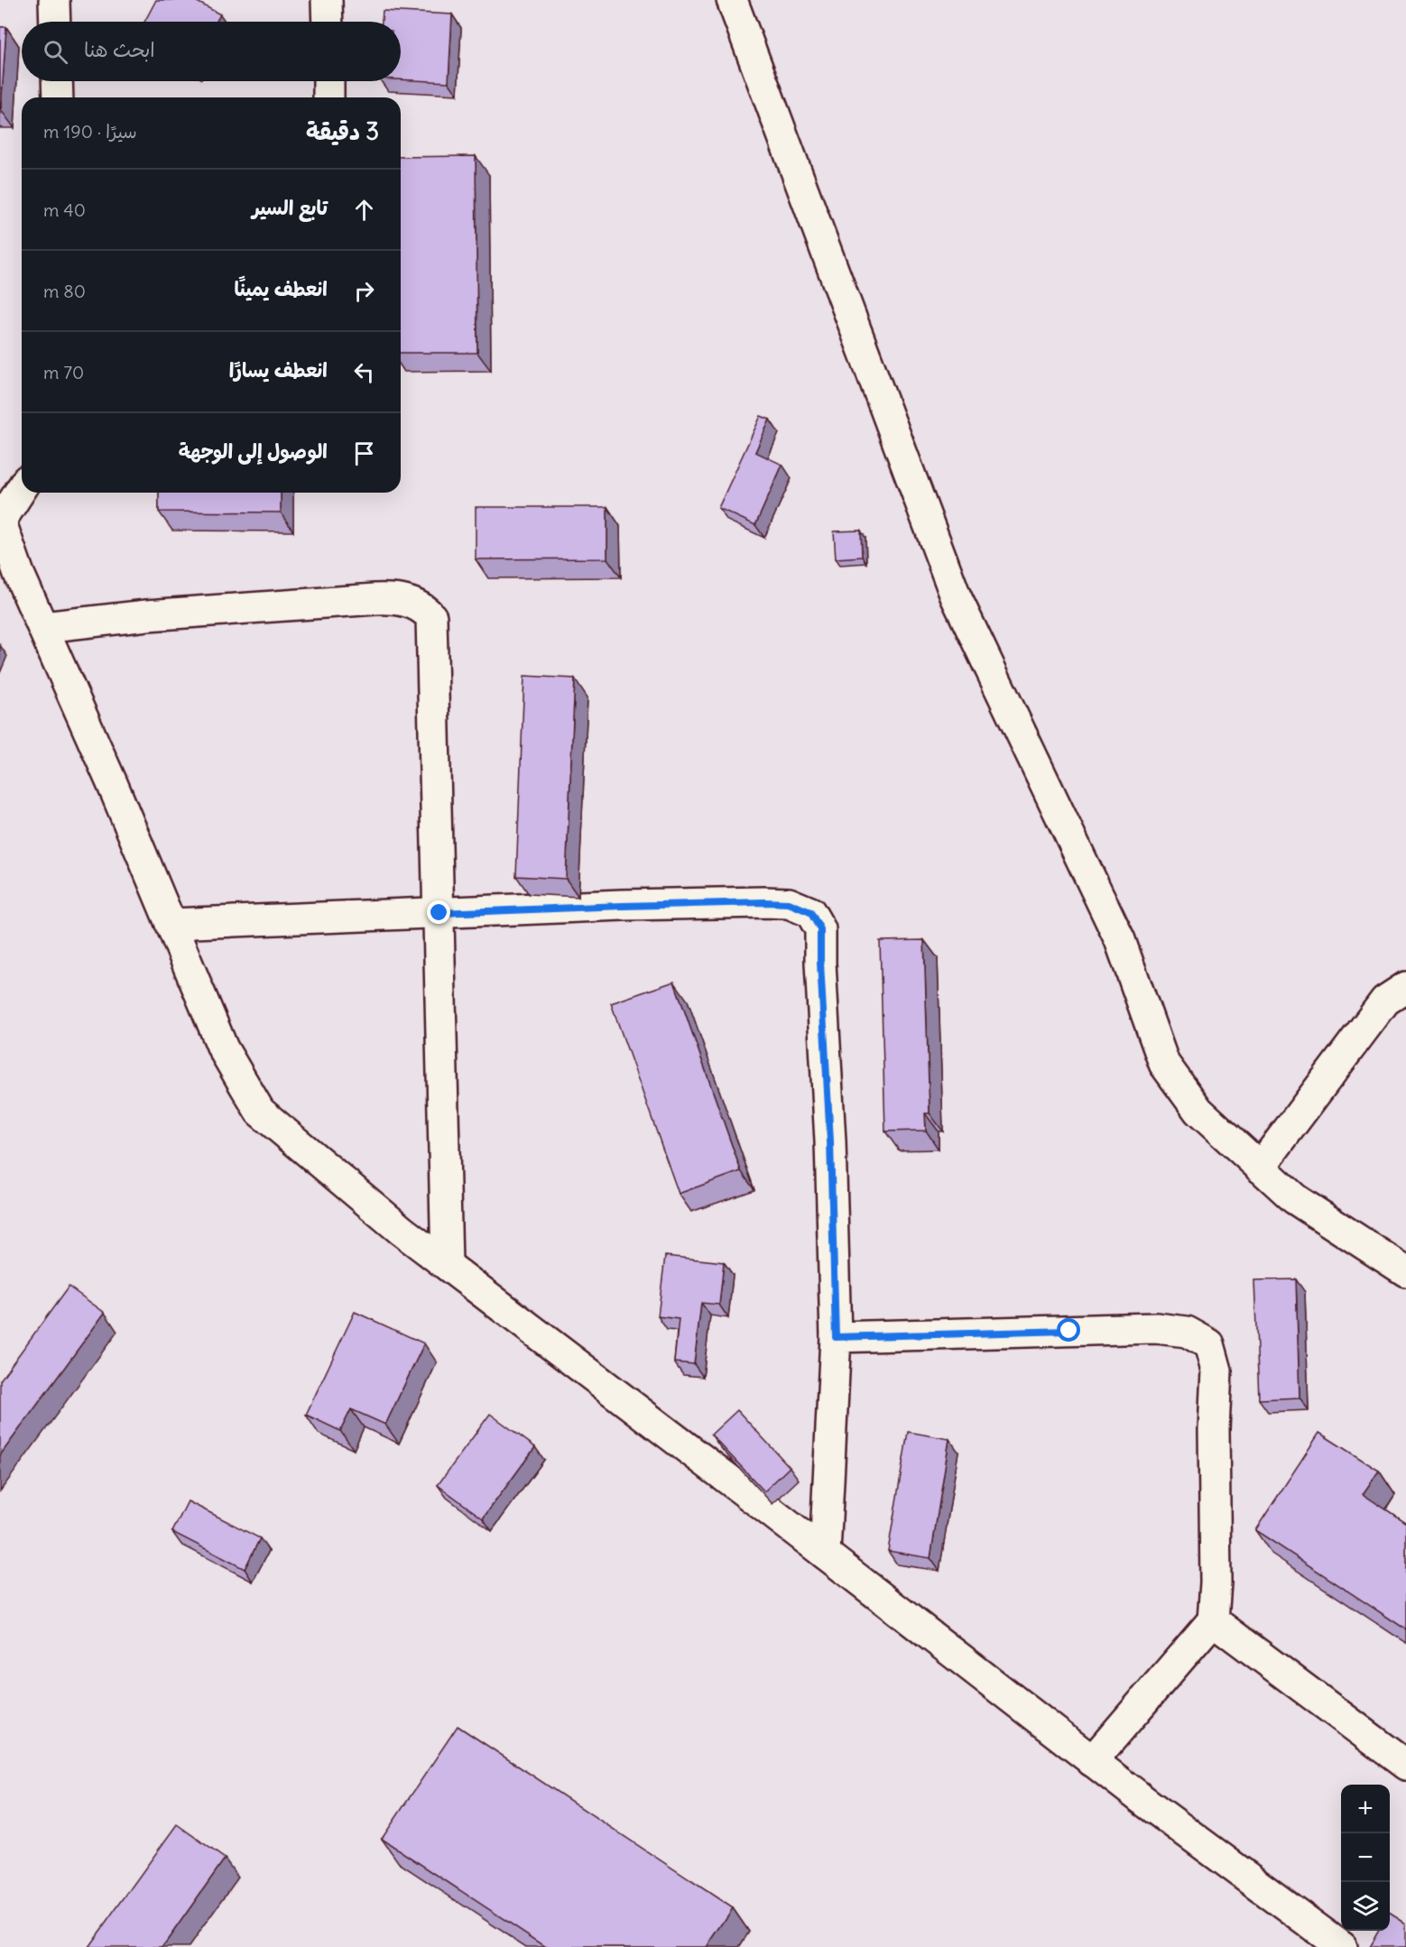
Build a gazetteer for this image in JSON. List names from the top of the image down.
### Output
{
  "page": {
    "search": "ابحث هنا",
    "heading": ["3 دقيقة", "سيرًا · 190 m"],
    "list": [
      ["تابع السير", "40 m"],
      ["انعطف يمينًا", "80 m"],
      ["انعطف يسارًا", "70 m"],
      "الوصول إلى الوجهة"
    ],
    "map_buttons": ["+", "−"]
  }
}
